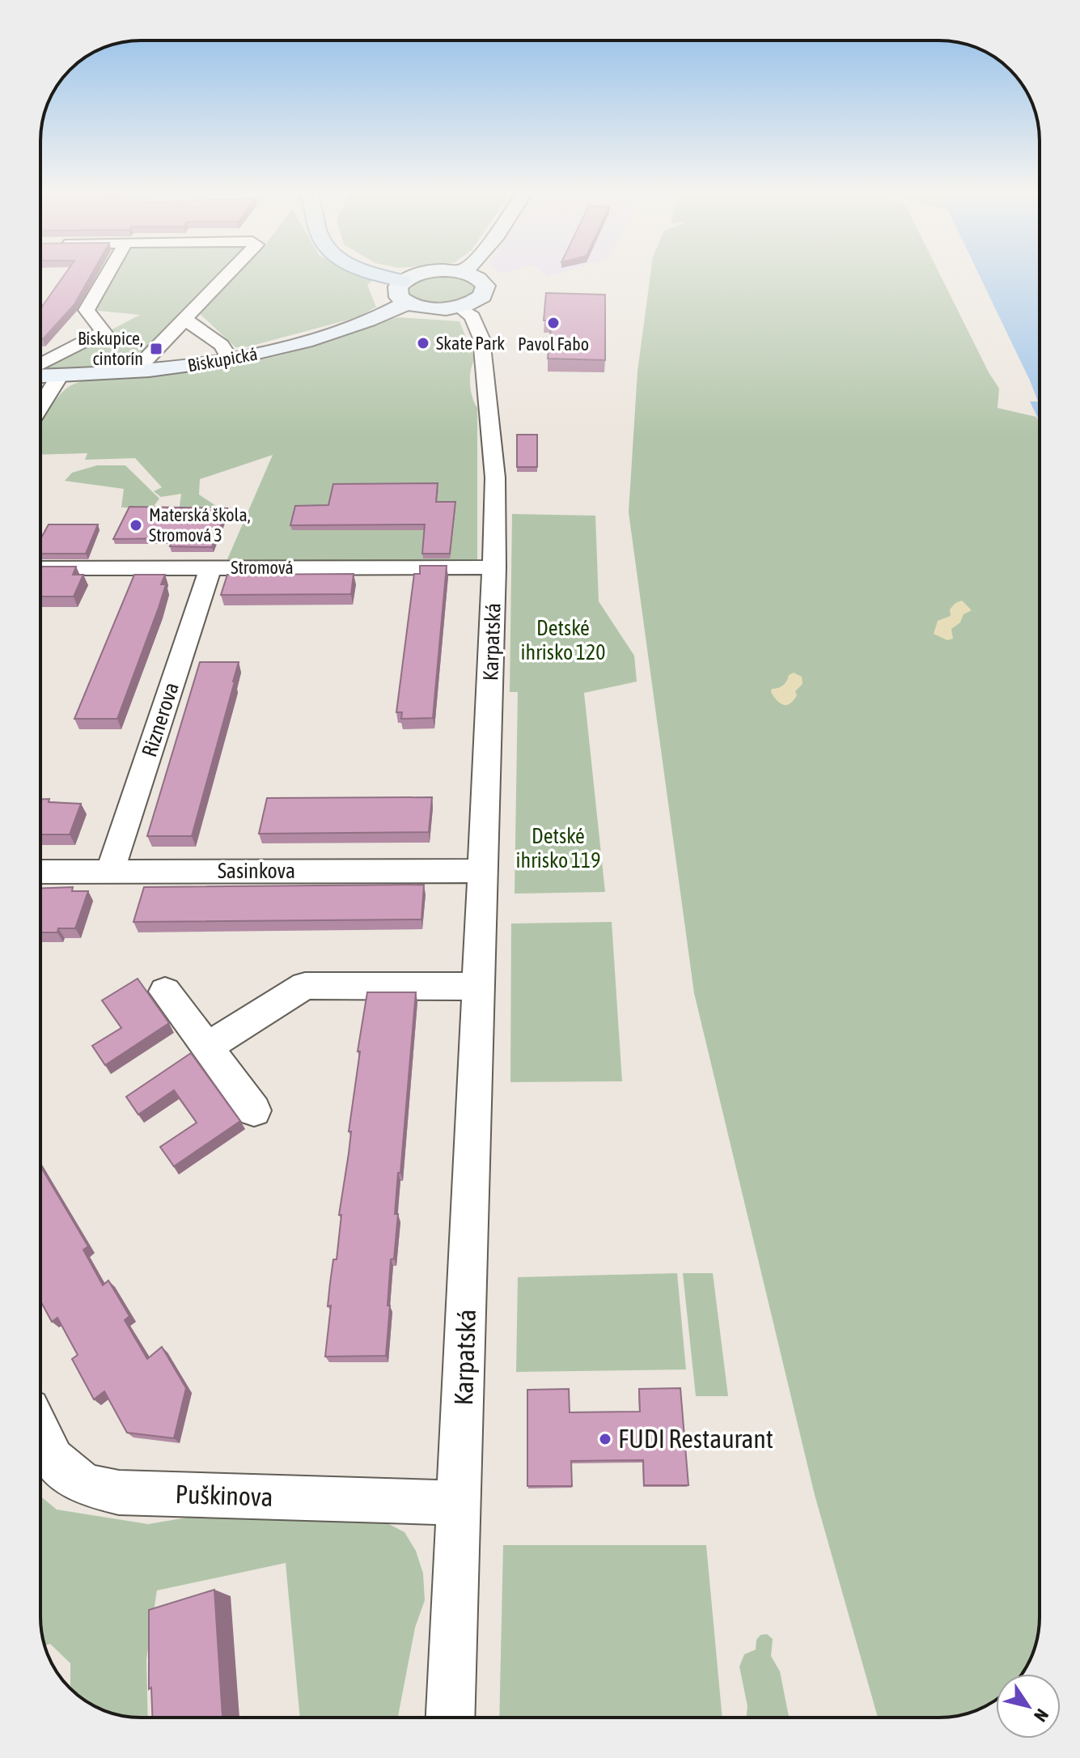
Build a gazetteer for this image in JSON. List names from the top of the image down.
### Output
{
  "streets": {
    "street": [
      "Biskupická",
      "Stromová",
      "Karpatská",
      "Riznerova",
      "Sasinkova",
      "Puškinova"
    ]
  },
  "crossings": [
    ["Stromová", "Karpatská"],
    ["Stromová", "Riznerova"],
    ["Karpatská", "Sasinkova"],
    ["Karpatská", "Puškinova"],
    ["Riznerova", "Sasinkova"]
  ],
  "parks": ["Detské ihrisko 120", "Detské ihrisko 119"],
  "places": {
    "other": [
      "Pavol Fabo",
      "Skate Park",
      "Materská škola, Stromová 3",
      "FUDI Restaurant"
    ],
    "transit": ["Biskupice, cintorín"]
  },
  "north": "bottom right"
}
